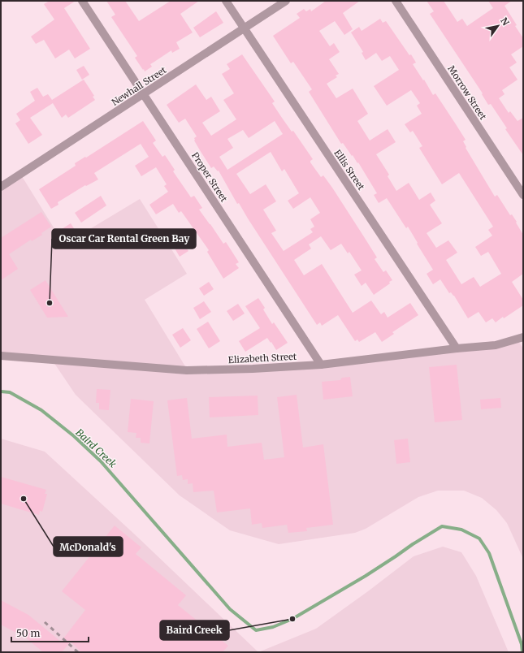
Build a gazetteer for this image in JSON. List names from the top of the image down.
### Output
{
  "streets": {
    "street": [
      "Newhall Street",
      "Morrow Street",
      "Ellis Street",
      "Proper Street",
      "Elizabeth Street"
    ]
  },
  "crossings": [
    ["Newhall Street", "Ellis Street"],
    ["Newhall Street", "Proper Street"],
    ["Ellis Street", "Elizabeth Street"],
    ["Proper Street", "Elizabeth Street"]
  ],
  "water": ["Baird Creek"],
  "places": ["Oscar Car Rental Green Bay", "McDonald's", "Baird Creek"],
  "scale_bar": "50 m",
  "north": "top right"
}
